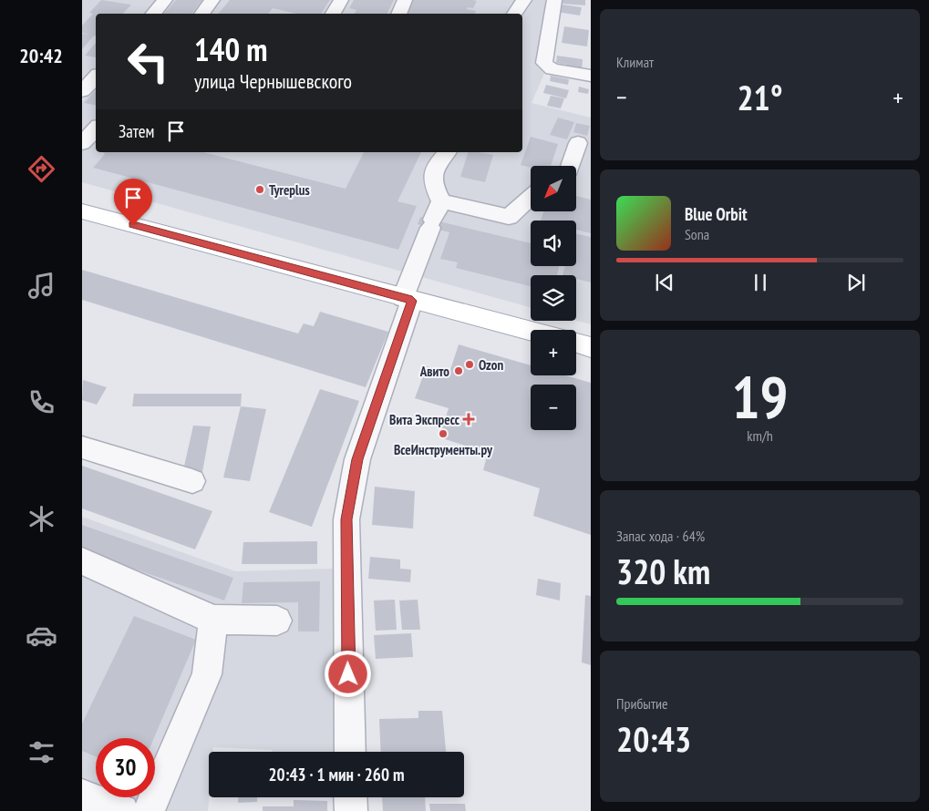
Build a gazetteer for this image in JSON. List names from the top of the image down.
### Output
{
  "places": {
    "other": [
      "Tyreplus",
      "Ozon",
      "Авито",
      "ВсеИнструменты.ру"
    ],
    "health": ["Вита Экспресс"]
  },
  "north": "bottom left",
  "page": {
    "tabs": "20:42",
    "tile": [
      "Климат",
      ["19", "km/h"],
      ["Запас хода · 64%", "320 km"],
      ["Прибытие", "20:43"]
    ],
    "turn": ["140 m", "улица Чернышевского"],
    "heat": ["−", "21°", "+"],
    "then": "Затем",
    "map_buttons": ["+", "−"],
    "song": ["Blue Orbit", "Sona"],
    "limit": "30",
    "trip": "20:43 · 1 мин · 260 m"
  }
}
